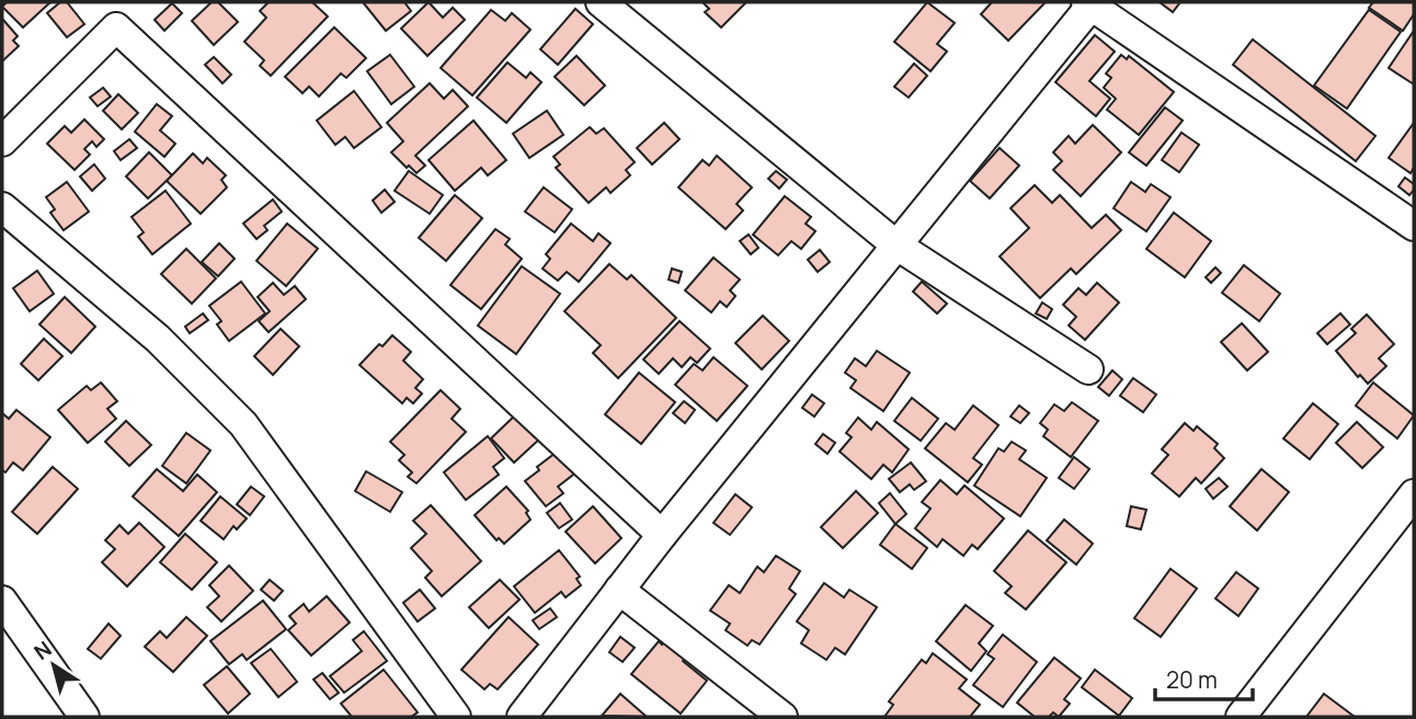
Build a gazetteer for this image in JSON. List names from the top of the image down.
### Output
{
  "scale_bar": "20 m",
  "north": "top left"
}
